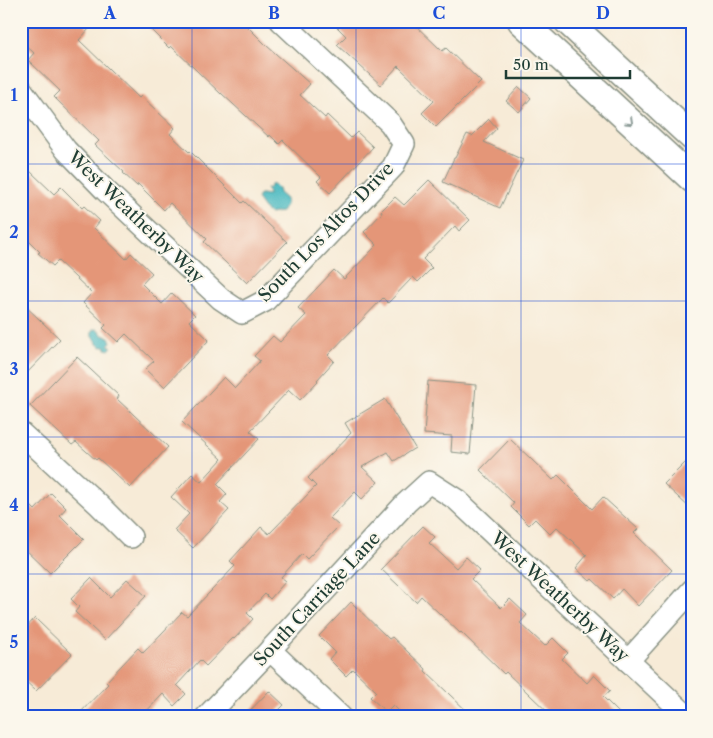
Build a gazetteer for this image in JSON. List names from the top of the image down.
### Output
{
  "streets": {
    "street": ["West Weatherby Way", "South Los Altos Drive", "South Carriage Lane"]
  },
  "crossings": [
    ["West Weatherby Way", "South Los Altos Drive"],
    ["West Weatherby Way", "South Carriage Lane"]
  ],
  "scale_bar": "50 m",
  "grid": {
    "columns": [
      "A",
      "B",
      "C",
      "D"
    ],
    "rows": [
      "1",
      "2",
      "3",
      "4",
      "5"
    ]
  }
}
